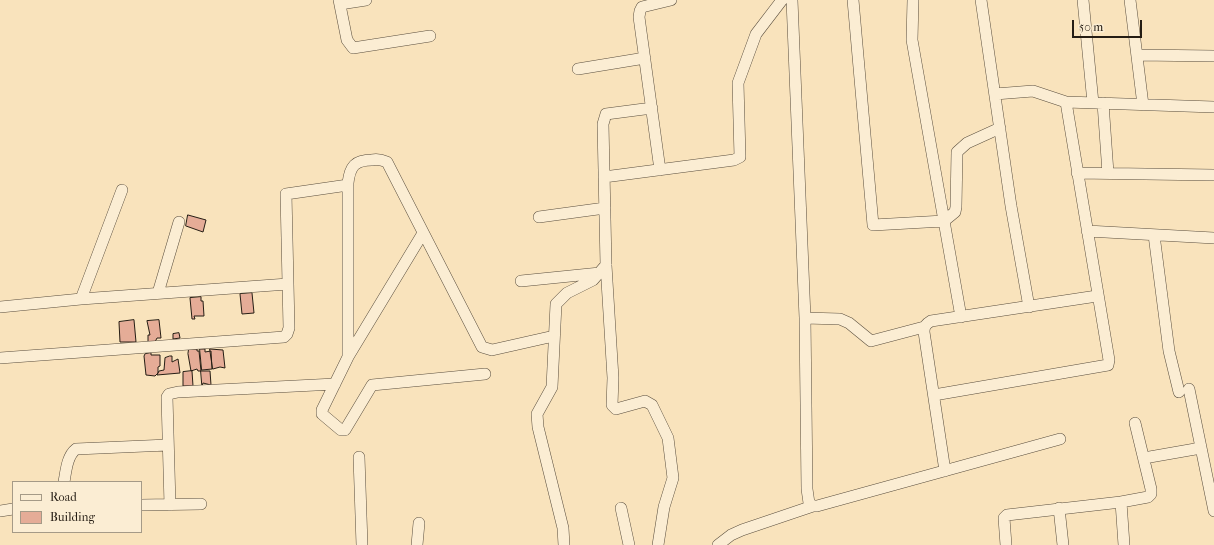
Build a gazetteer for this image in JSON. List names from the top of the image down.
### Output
{
  "legend": ["Road", "Building"],
  "scale_bar": "50 m"
}
